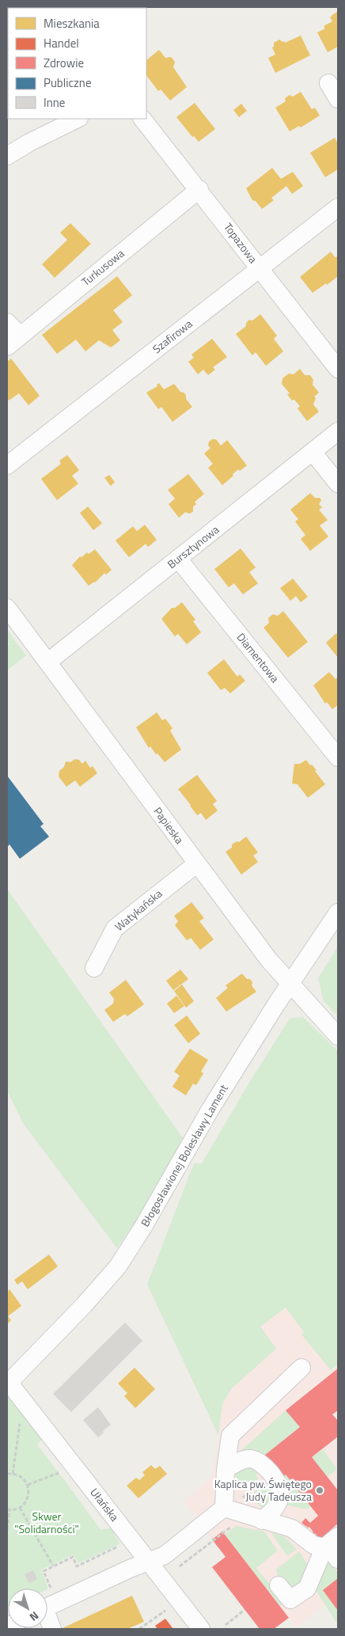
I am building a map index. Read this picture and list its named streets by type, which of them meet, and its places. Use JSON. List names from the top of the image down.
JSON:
{
  "streets": {
    "street": [
      "Topazowa",
      "Turkusowa",
      "Szafirowa",
      "Bursztynowa",
      "Diamentowa",
      "Papieska",
      "Watykańska",
      "Błogosławionej Bolesławy Lament",
      "Ułańska"
    ]
  },
  "crossings": [
    ["Topazowa", "Turkusowa"],
    ["Topazowa", "Szafirowa"],
    ["Bursztynowa", "Diamentowa"],
    ["Bursztynowa", "Papieska"],
    ["Papieska", "Watykańska"],
    ["Papieska", "Błogosławionej Bolesławy Lament"],
    ["Błogosławionej Bolesławy Lament", "Ułańska"]
  ],
  "parks": ["Skwer \"Solidarności\""],
  "places": ["Kaplica pw. Świętego Judy Tadeusza"],
  "legend": [
    "Mieszkania",
    "Handel",
    "Zdrowie",
    "Publiczne",
    "Inne"
  ],
  "north": "bottom right"
}
